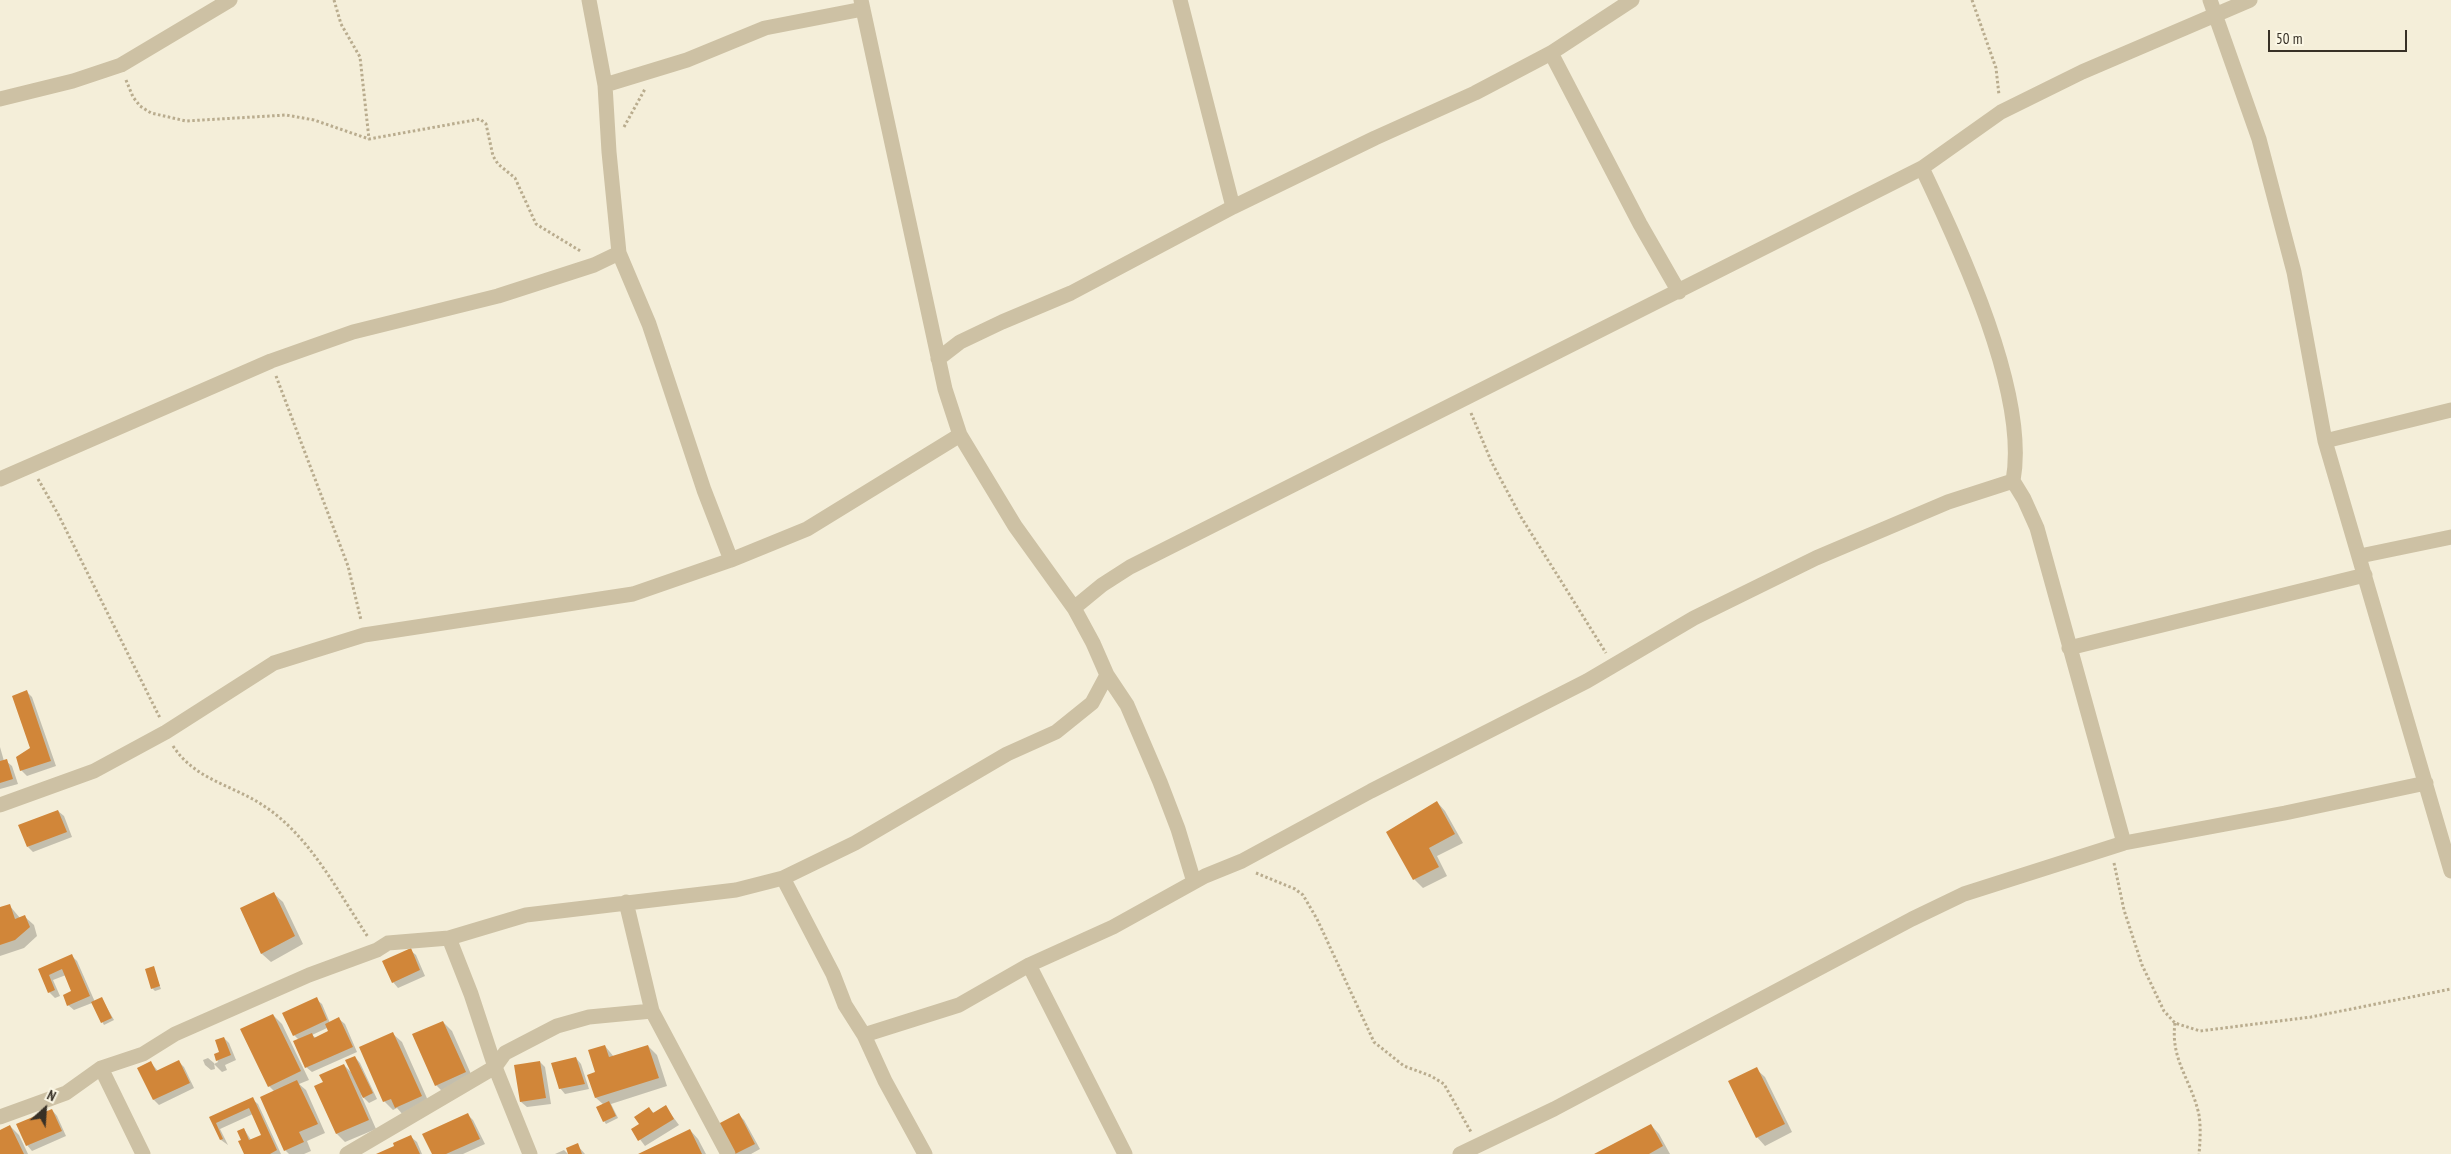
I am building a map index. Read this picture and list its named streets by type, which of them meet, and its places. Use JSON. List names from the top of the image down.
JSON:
{
  "scale_bar": "50 m",
  "north": "top right"
}
